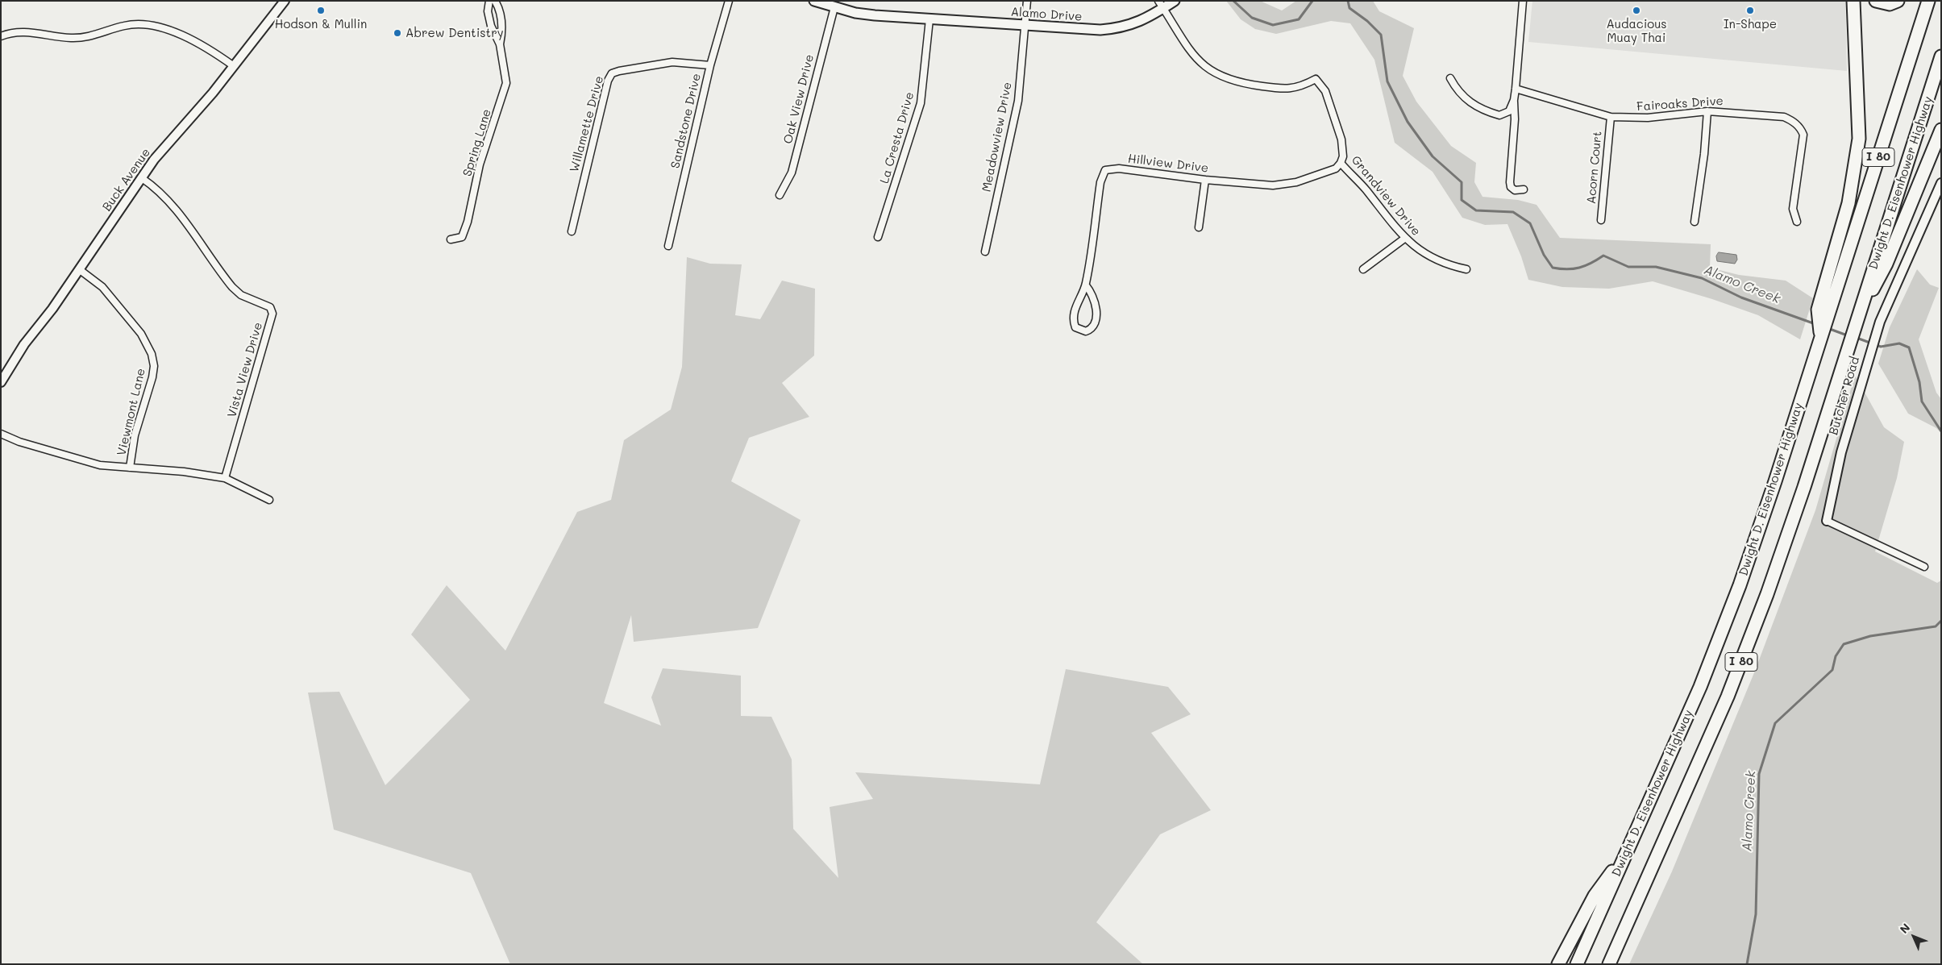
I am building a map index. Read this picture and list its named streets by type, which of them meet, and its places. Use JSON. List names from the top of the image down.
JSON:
{
  "streets": {
    "highway": ["I 80", "Dwight D. Eisenhower Highway"],
    "main road": ["Alamo Drive"],
    "street": [
      "Oak View Drive",
      "Fairoaks Drive",
      "Sandstone Drive",
      "Willamette Drive",
      "Meadowview Drive",
      "La Cresta Drive",
      "Spring Lane",
      "Hillview Drive",
      "Acorn Court",
      "Buck Avenue",
      "Grandview Drive",
      "Vista View Drive",
      "Butcher Road",
      "Viewmont Lane"
    ]
  },
  "crossings": [
    ["Alamo Drive", "Oak View Drive"],
    ["Alamo Drive", "Meadowview Drive"],
    ["Alamo Drive", "La Cresta Drive"],
    ["Alamo Drive", "Grandview Drive"],
    ["Fairoaks Drive", "Acorn Court"],
    ["Sandstone Drive", "Willamette Drive"],
    ["I 80", "Dwight D. Eisenhower Highway"],
    ["Hillview Drive", "Grandview Drive"],
    ["Buck Avenue", "Vista View Drive"],
    ["Buck Avenue", "Viewmont Lane"]
  ],
  "water": ["Alamo Creek"],
  "places": [
    "Hodson & Mullin",
    "Audacious Muay Thai",
    "In-Shape",
    "Abrew Dentistry"
  ],
  "north": "top left"
}
